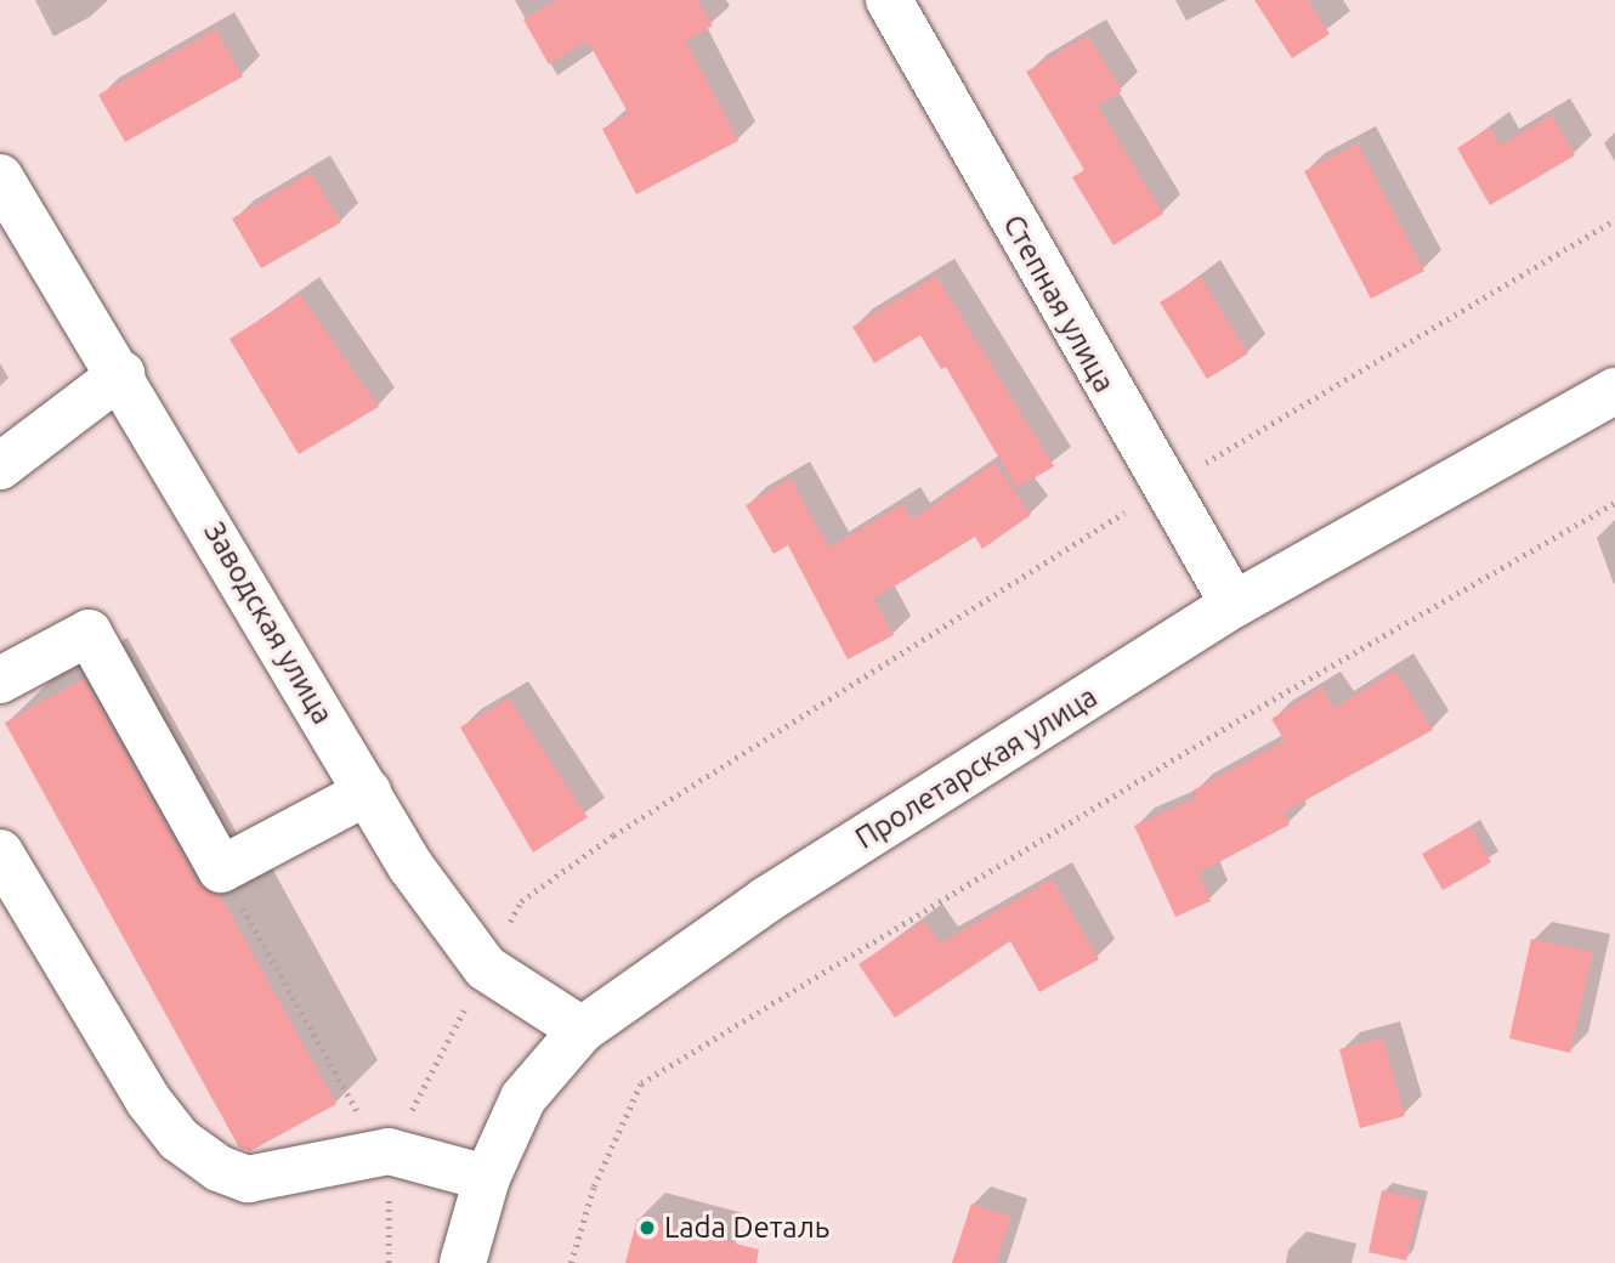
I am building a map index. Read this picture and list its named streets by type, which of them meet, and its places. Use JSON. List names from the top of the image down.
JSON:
{
  "streets": {
    "street": ["Степная улица", "Заводская улица", "Пролетарская улица"]
  },
  "crossings": [
    ["Степная улица", "Пролетарская улица"],
    ["Заводская улица", "Пролетарская улица"]
  ],
  "places": ["Lada Dеталь"]
}
